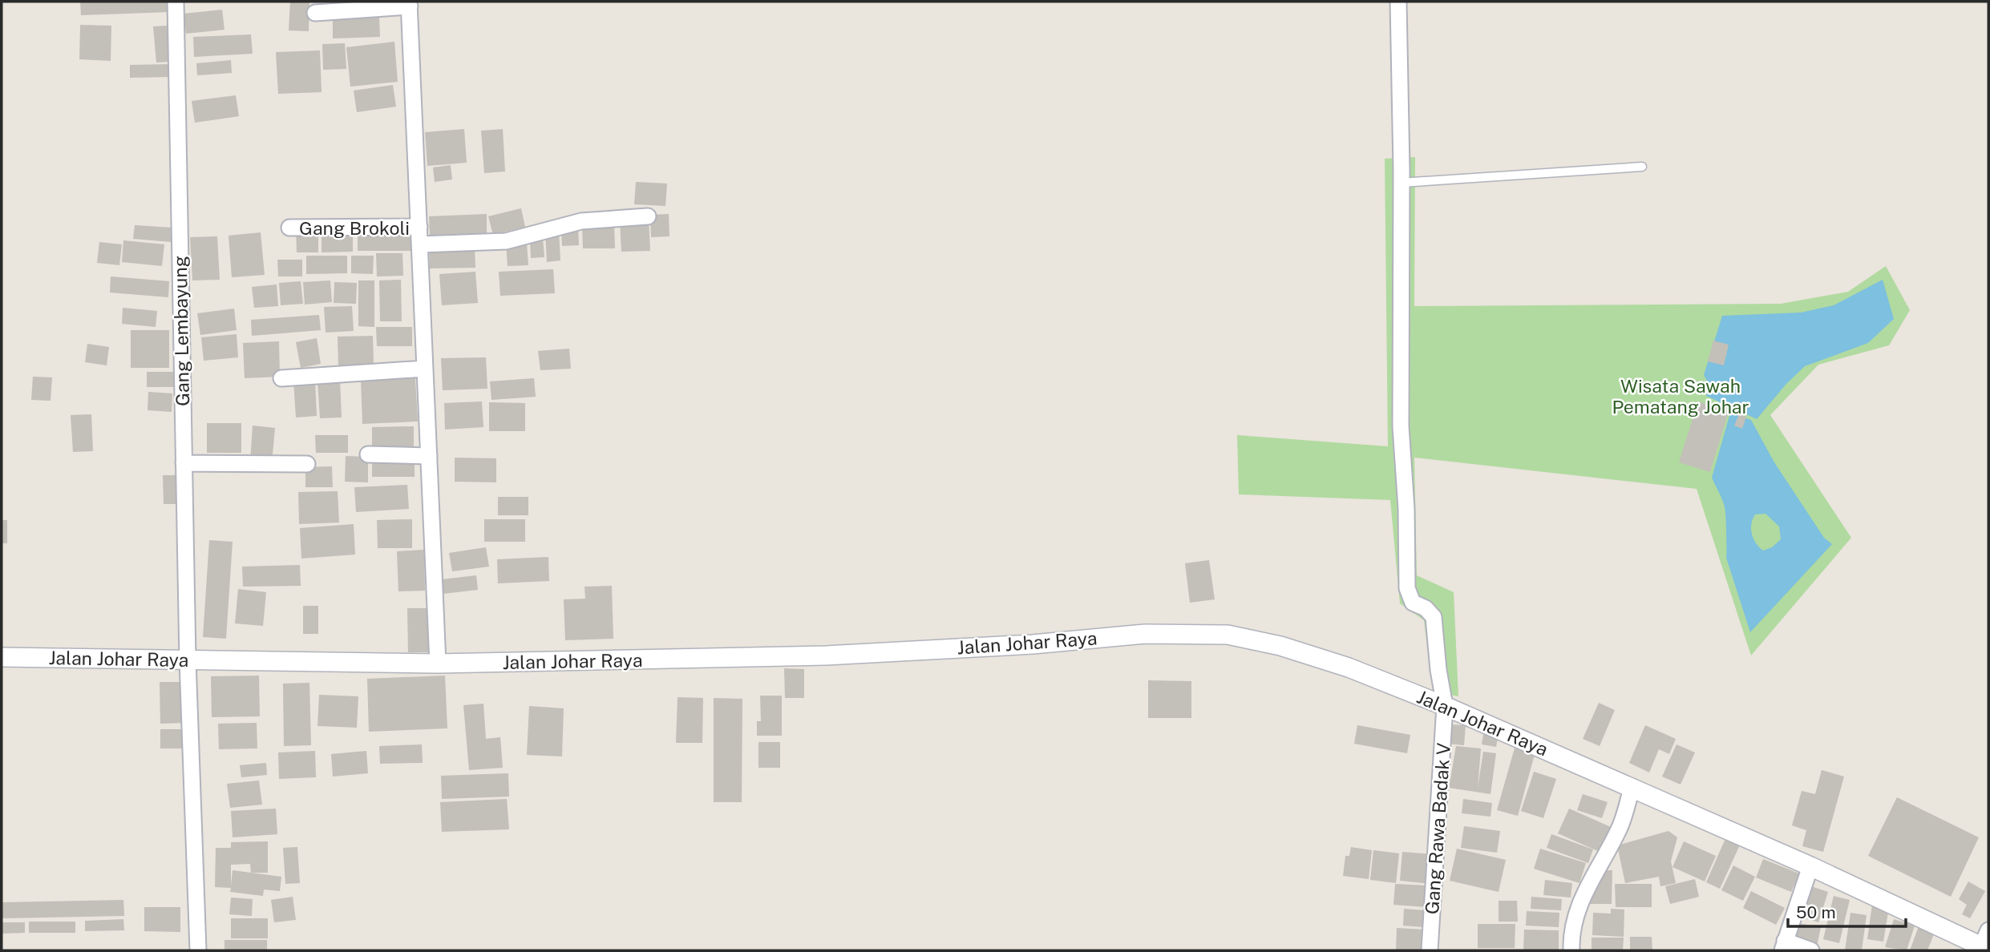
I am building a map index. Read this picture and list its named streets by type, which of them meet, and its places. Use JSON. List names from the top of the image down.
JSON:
{
  "streets": {
    "street": [
      "Gang Brokoli",
      "Gang Lembayung",
      "Jalan Johar Raya",
      "Gang Rawa Badak V"
    ]
  },
  "crossings": [
    ["Gang Lembayung", "Jalan Johar Raya"],
    ["Jalan Johar Raya", "Gang Rawa Badak V"]
  ],
  "parks": ["Wisata Sawah Pematang Johar"],
  "scale_bar": "50 m"
}
